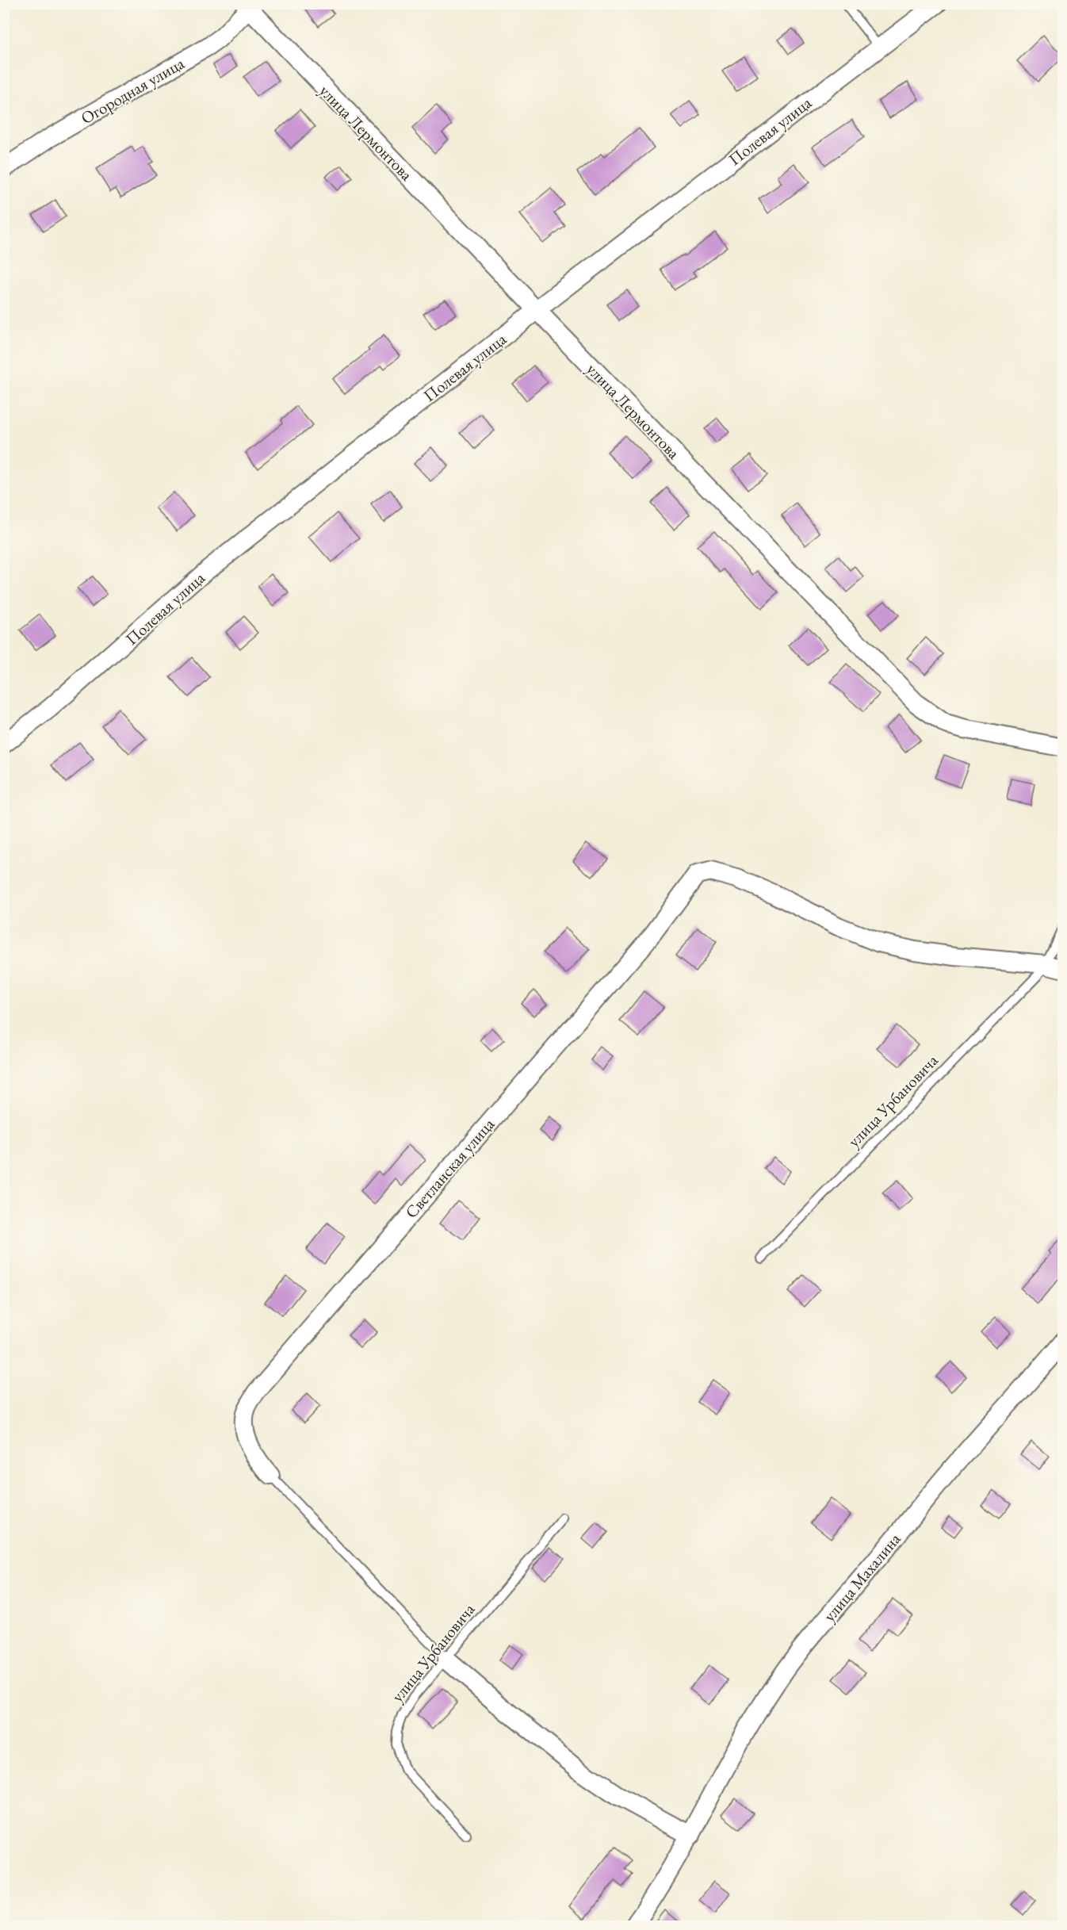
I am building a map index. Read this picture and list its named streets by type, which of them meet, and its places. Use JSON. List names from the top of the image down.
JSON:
{
  "streets": {
    "street": [
      "Огородная улица",
      "Полевая улица",
      "улица Лермонтова",
      "Светланская улица",
      "улица Махалина"
    ],
    "lane": ["улица Урбановича"]
  },
  "crossings": [
    ["Огородная улица", "улица Лермонтова"],
    ["Полевая улица", "улица Лермонтова"],
    ["улица Урбановича", "Светланская улица"]
  ]
}
